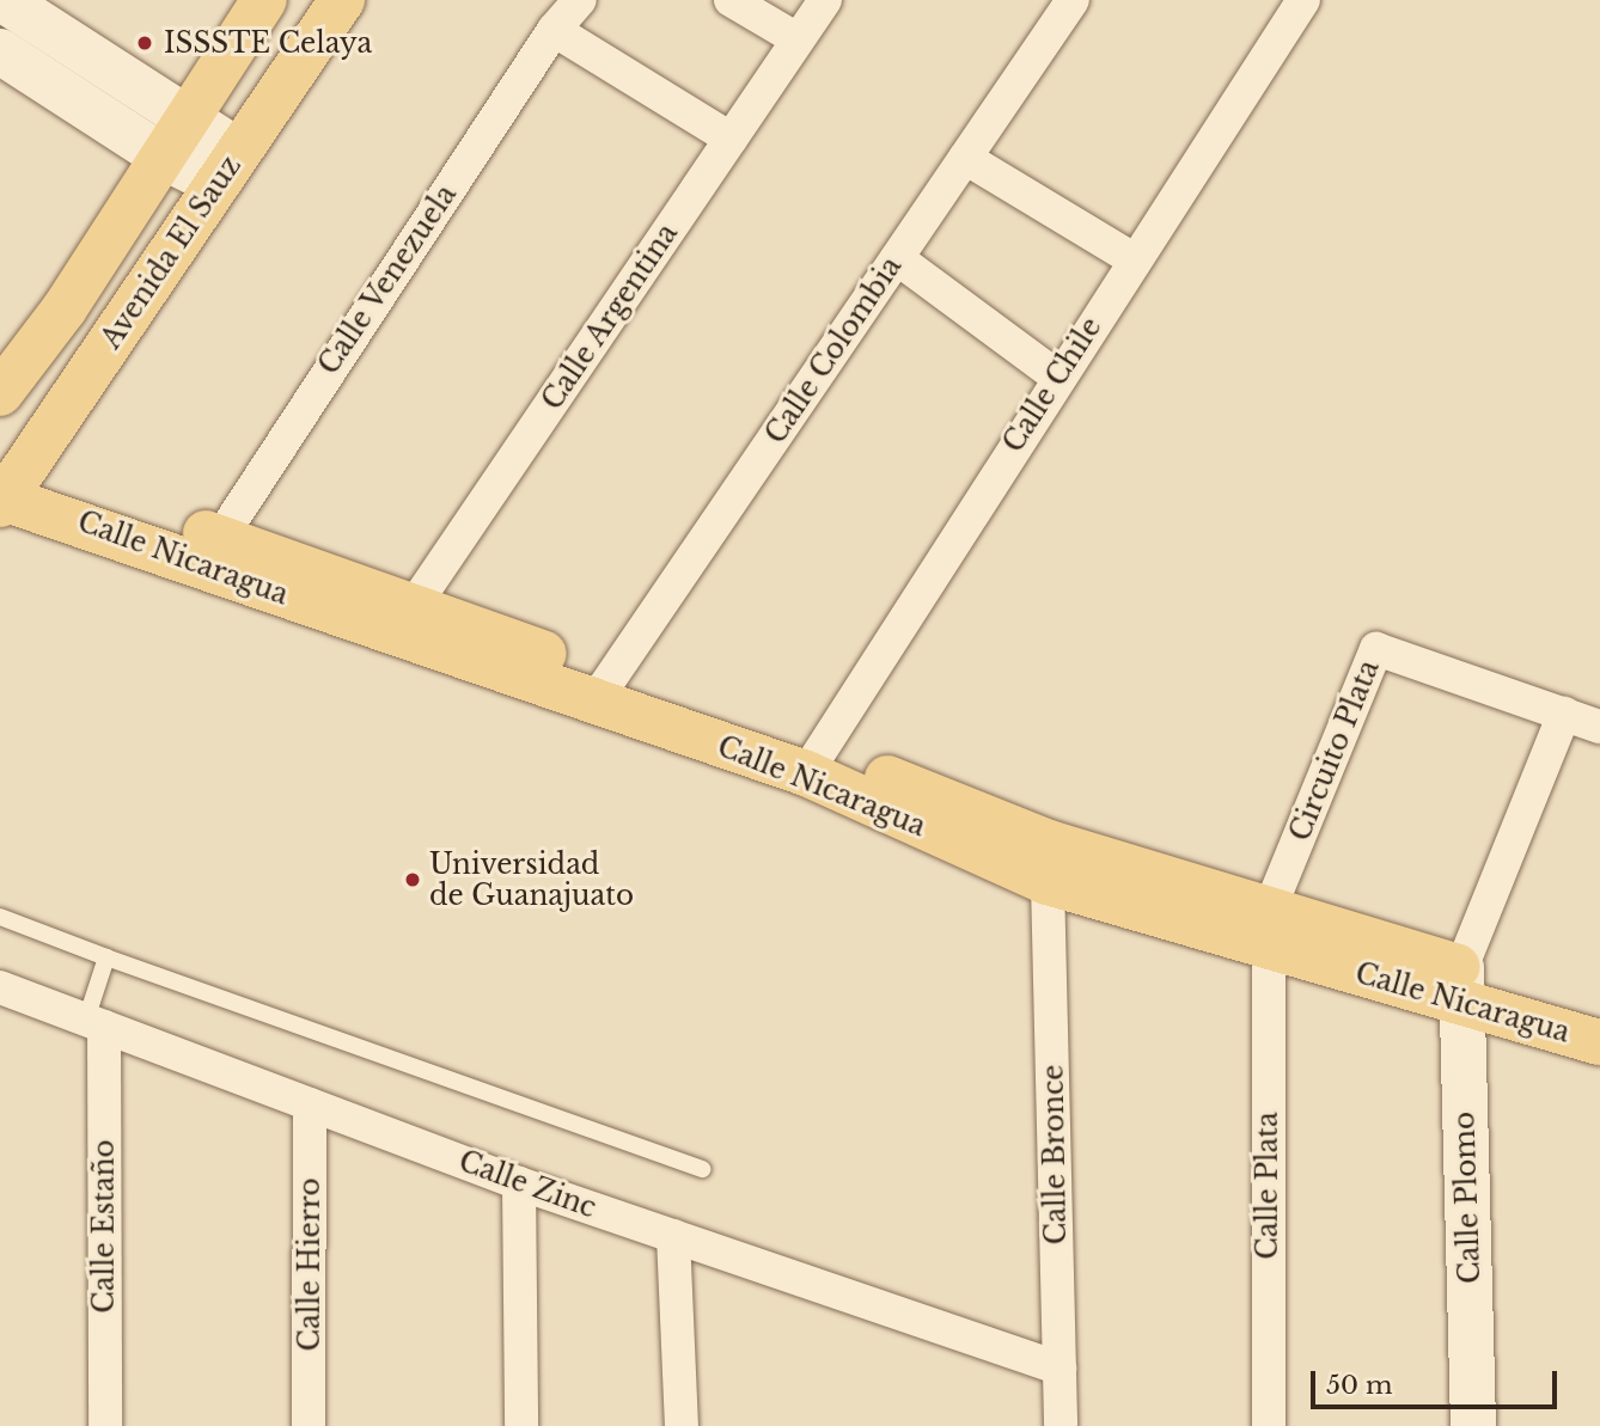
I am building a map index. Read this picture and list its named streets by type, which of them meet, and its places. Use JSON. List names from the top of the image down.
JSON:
{
  "streets": {
    "main road": ["Avenida El Sauz", "Calle Nicaragua"],
    "street": [
      "Calle Venezuela",
      "Calle Argentina",
      "Calle Colombia",
      "Calle Chile",
      "Circuito Plata",
      "Calle Bronce",
      "Calle Zinc",
      "Calle Plata",
      "Calle Plomo",
      "Calle Estaño",
      "Calle Hierro"
    ]
  },
  "crossings": [
    ["Avenida El Sauz", "Calle Nicaragua"],
    ["Calle Venezuela", "Calle Nicaragua"],
    ["Calle Argentina", "Calle Nicaragua"],
    ["Calle Colombia", "Calle Nicaragua"],
    ["Calle Chile", "Calle Nicaragua"],
    ["Calle Nicaragua", "Circuito Plata"],
    ["Calle Nicaragua", "Calle Bronce"],
    ["Calle Nicaragua", "Calle Plata"],
    ["Calle Nicaragua", "Calle Plomo"],
    ["Circuito Plata", "Calle Plata"],
    ["Calle Bronce", "Calle Zinc"],
    ["Calle Zinc", "Calle Estaño"],
    ["Calle Zinc", "Calle Hierro"]
  ],
  "places": ["ISSSTE Celaya", "Universidad de Guanajuato"],
  "scale_bar": "50 m"
}
